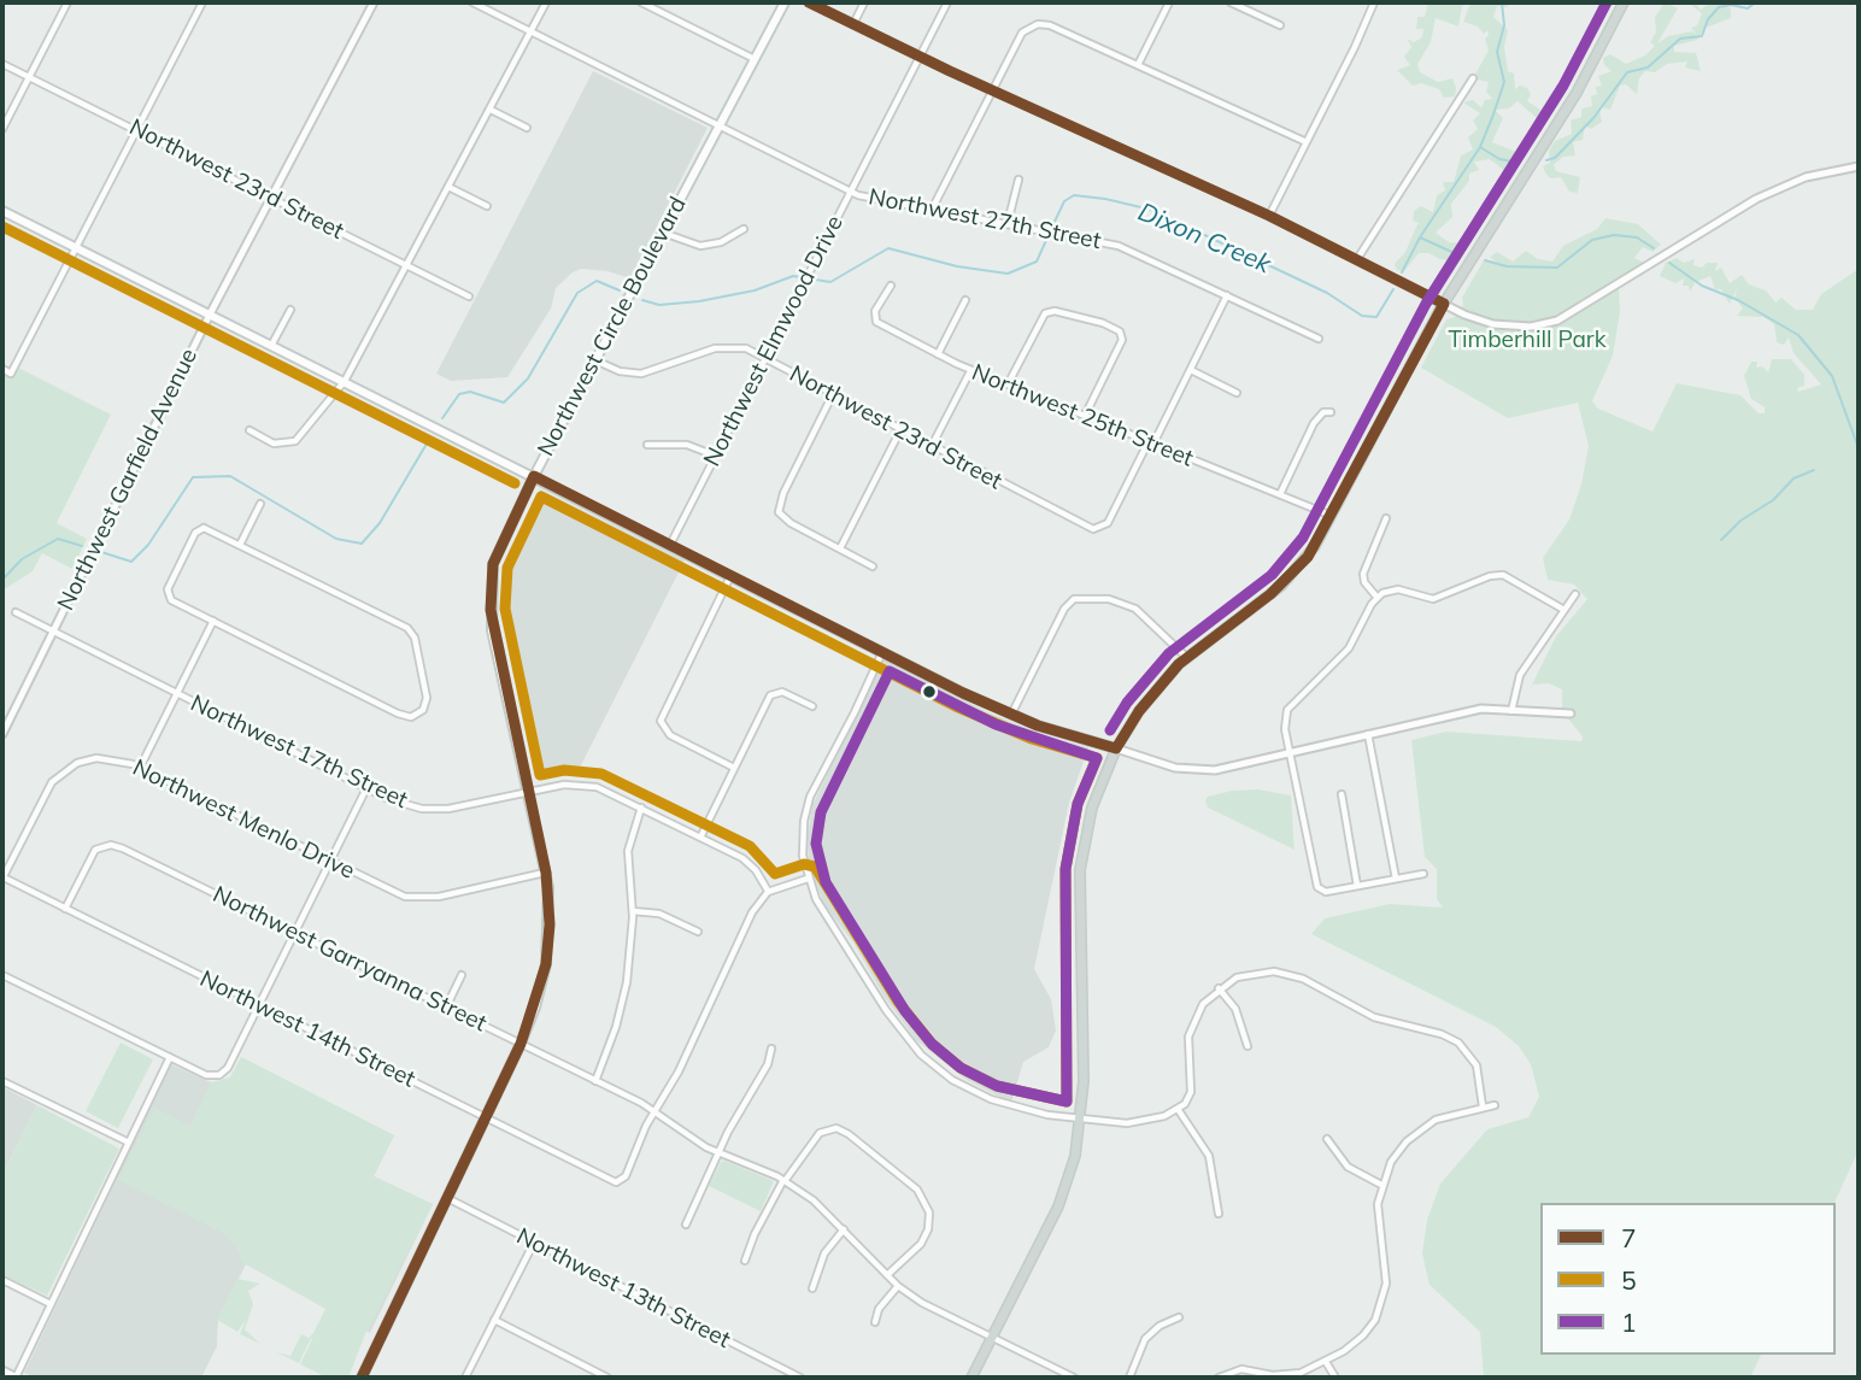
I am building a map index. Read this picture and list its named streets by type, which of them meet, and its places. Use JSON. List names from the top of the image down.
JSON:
{
  "streets": {
    "main road": ["Northwest Circle Boulevard"],
    "street": [
      "Northwest 23rd Street",
      "Northwest 27th Street",
      "Northwest Elmwood Drive",
      "Northwest 25th Street",
      "Northwest Garfield Avenue",
      "Northwest 17th Street",
      "Northwest Menlo Drive",
      "Northwest Garryanna Street",
      "Northwest 14th Street",
      "Northwest 13th Street"
    ]
  },
  "crossings": [
    ["Northwest 23rd Street", "Northwest Circle Boulevard"],
    ["Northwest 23rd Street", "Northwest Elmwood Drive"],
    ["Northwest 23rd Street", "Northwest 25th Street"],
    ["Northwest 23rd Street", "Northwest Garfield Avenue"],
    ["Northwest 27th Street", "Northwest Circle Boulevard"],
    ["Northwest 27th Street", "Northwest Elmwood Drive"],
    ["Northwest Circle Boulevard", "Northwest 17th Street"],
    ["Northwest Circle Boulevard", "Northwest Menlo Drive"],
    ["Northwest Circle Boulevard", "Northwest Garryanna Street"],
    ["Northwest Circle Boulevard", "Northwest 14th Street"],
    ["Northwest Circle Boulevard", "Northwest 13th Street"],
    ["Northwest Garfield Avenue", "Northwest 17th Street"],
    ["Northwest Menlo Drive", "Northwest 14th Street"],
    ["Northwest Garryanna Street", "Northwest 14th Street"]
  ],
  "water": ["Dixon Creek"],
  "parks": ["Timberhill Park"],
  "lines": ["transit line 7", "transit line 1", "transit line 5"],
  "legend": ["7", "5", "1"]
}
